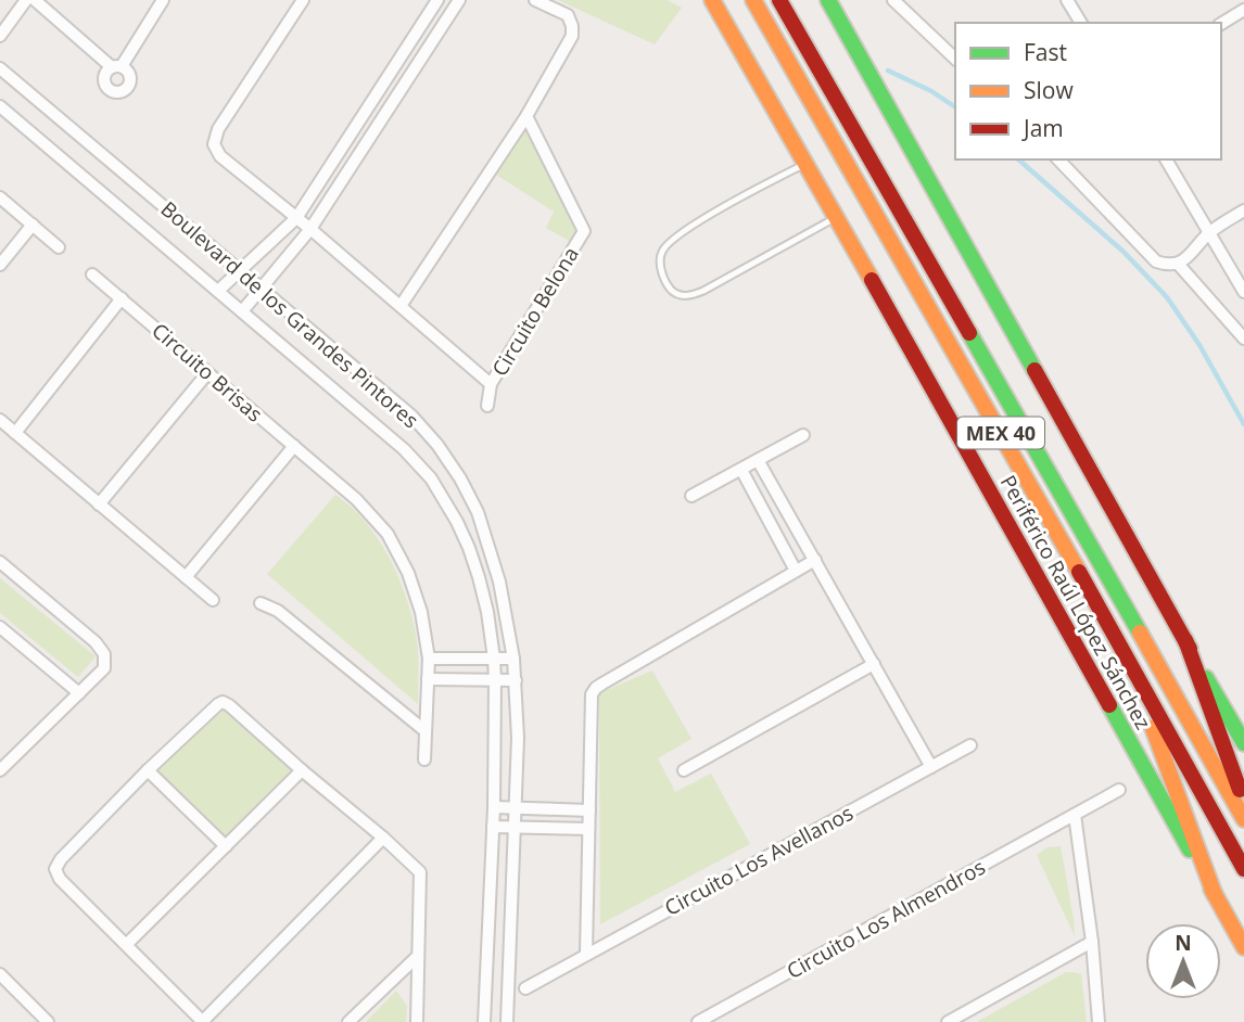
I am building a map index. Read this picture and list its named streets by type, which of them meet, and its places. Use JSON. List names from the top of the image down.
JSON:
{
  "streets": {
    "main road": ["MEX 40", "Periférico Raúl López Sánchez"],
    "street": [
      "Circuito Belona",
      "Boulevard de los Grandes Pintores",
      "Circuito Brisas",
      "Circuito Los Avellanos",
      "Circuito Los Almendros"
    ]
  },
  "legend": ["Fast", "Slow", "Jam"],
  "north": "top"
}
